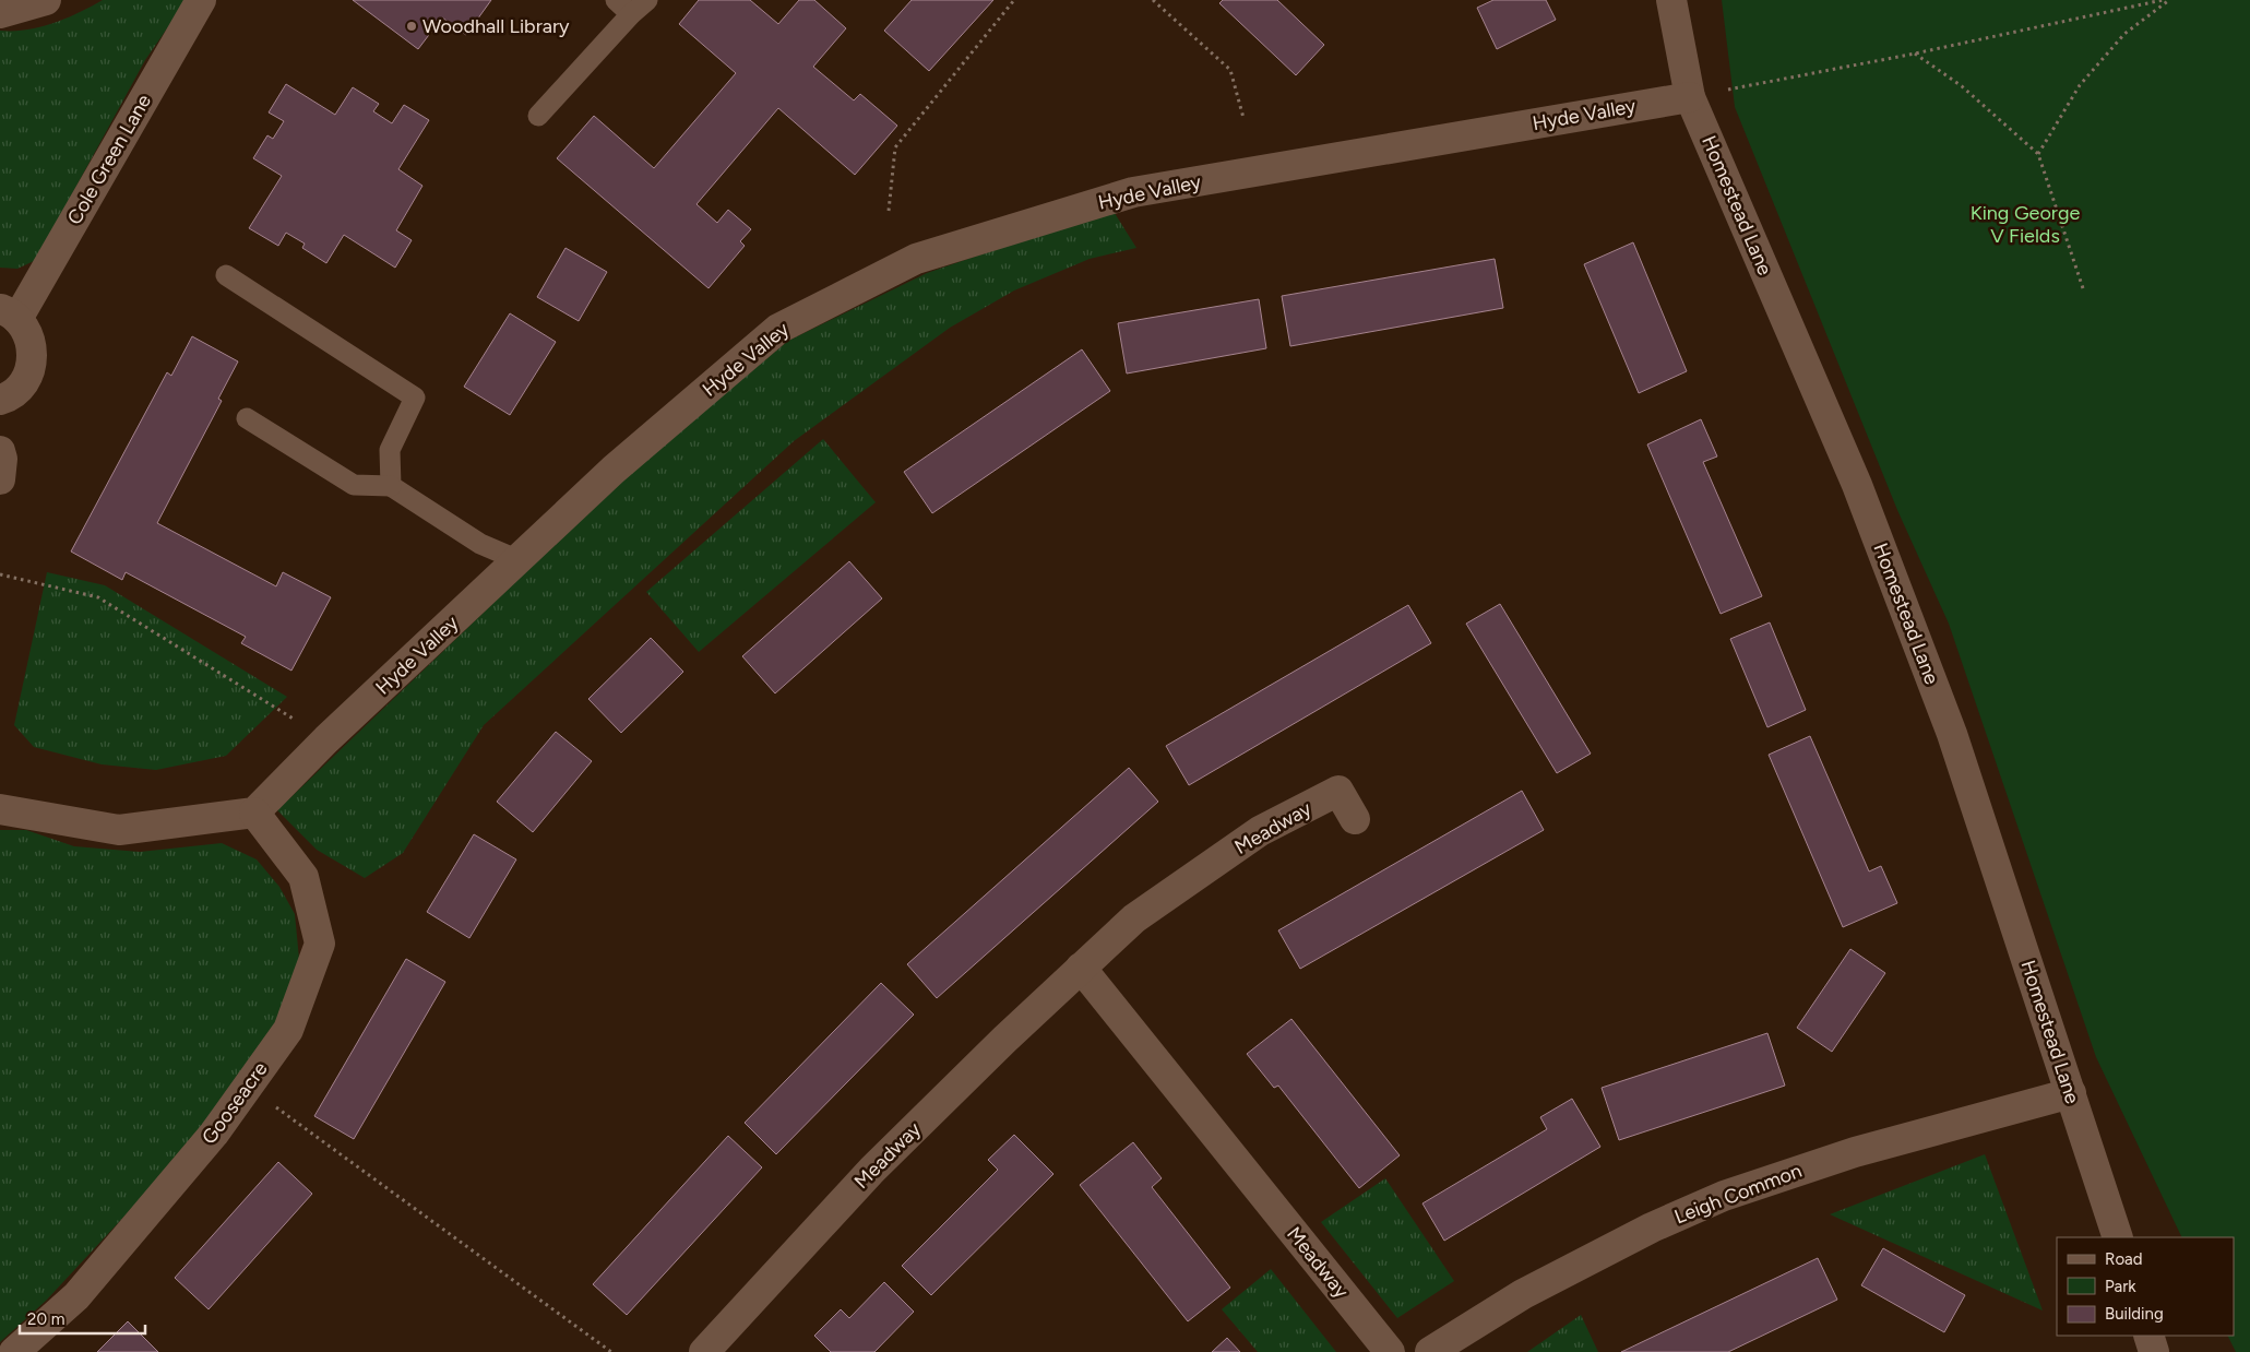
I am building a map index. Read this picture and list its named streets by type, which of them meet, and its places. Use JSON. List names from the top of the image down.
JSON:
{
  "streets": {
    "street": [
      "Hyde Valley",
      "Cole Green Lane",
      "Homestead Lane",
      "Meadway",
      "Gooseacre",
      "Leigh Common"
    ]
  },
  "crossings": [
    ["Hyde Valley", "Homestead Lane"],
    ["Hyde Valley", "Gooseacre"],
    ["Homestead Lane", "Leigh Common"]
  ],
  "parks": ["King George V Fields"],
  "places": ["Woodhall Library"],
  "legend": ["Road", "Park", "Building"],
  "scale_bar": "20 m"
}
